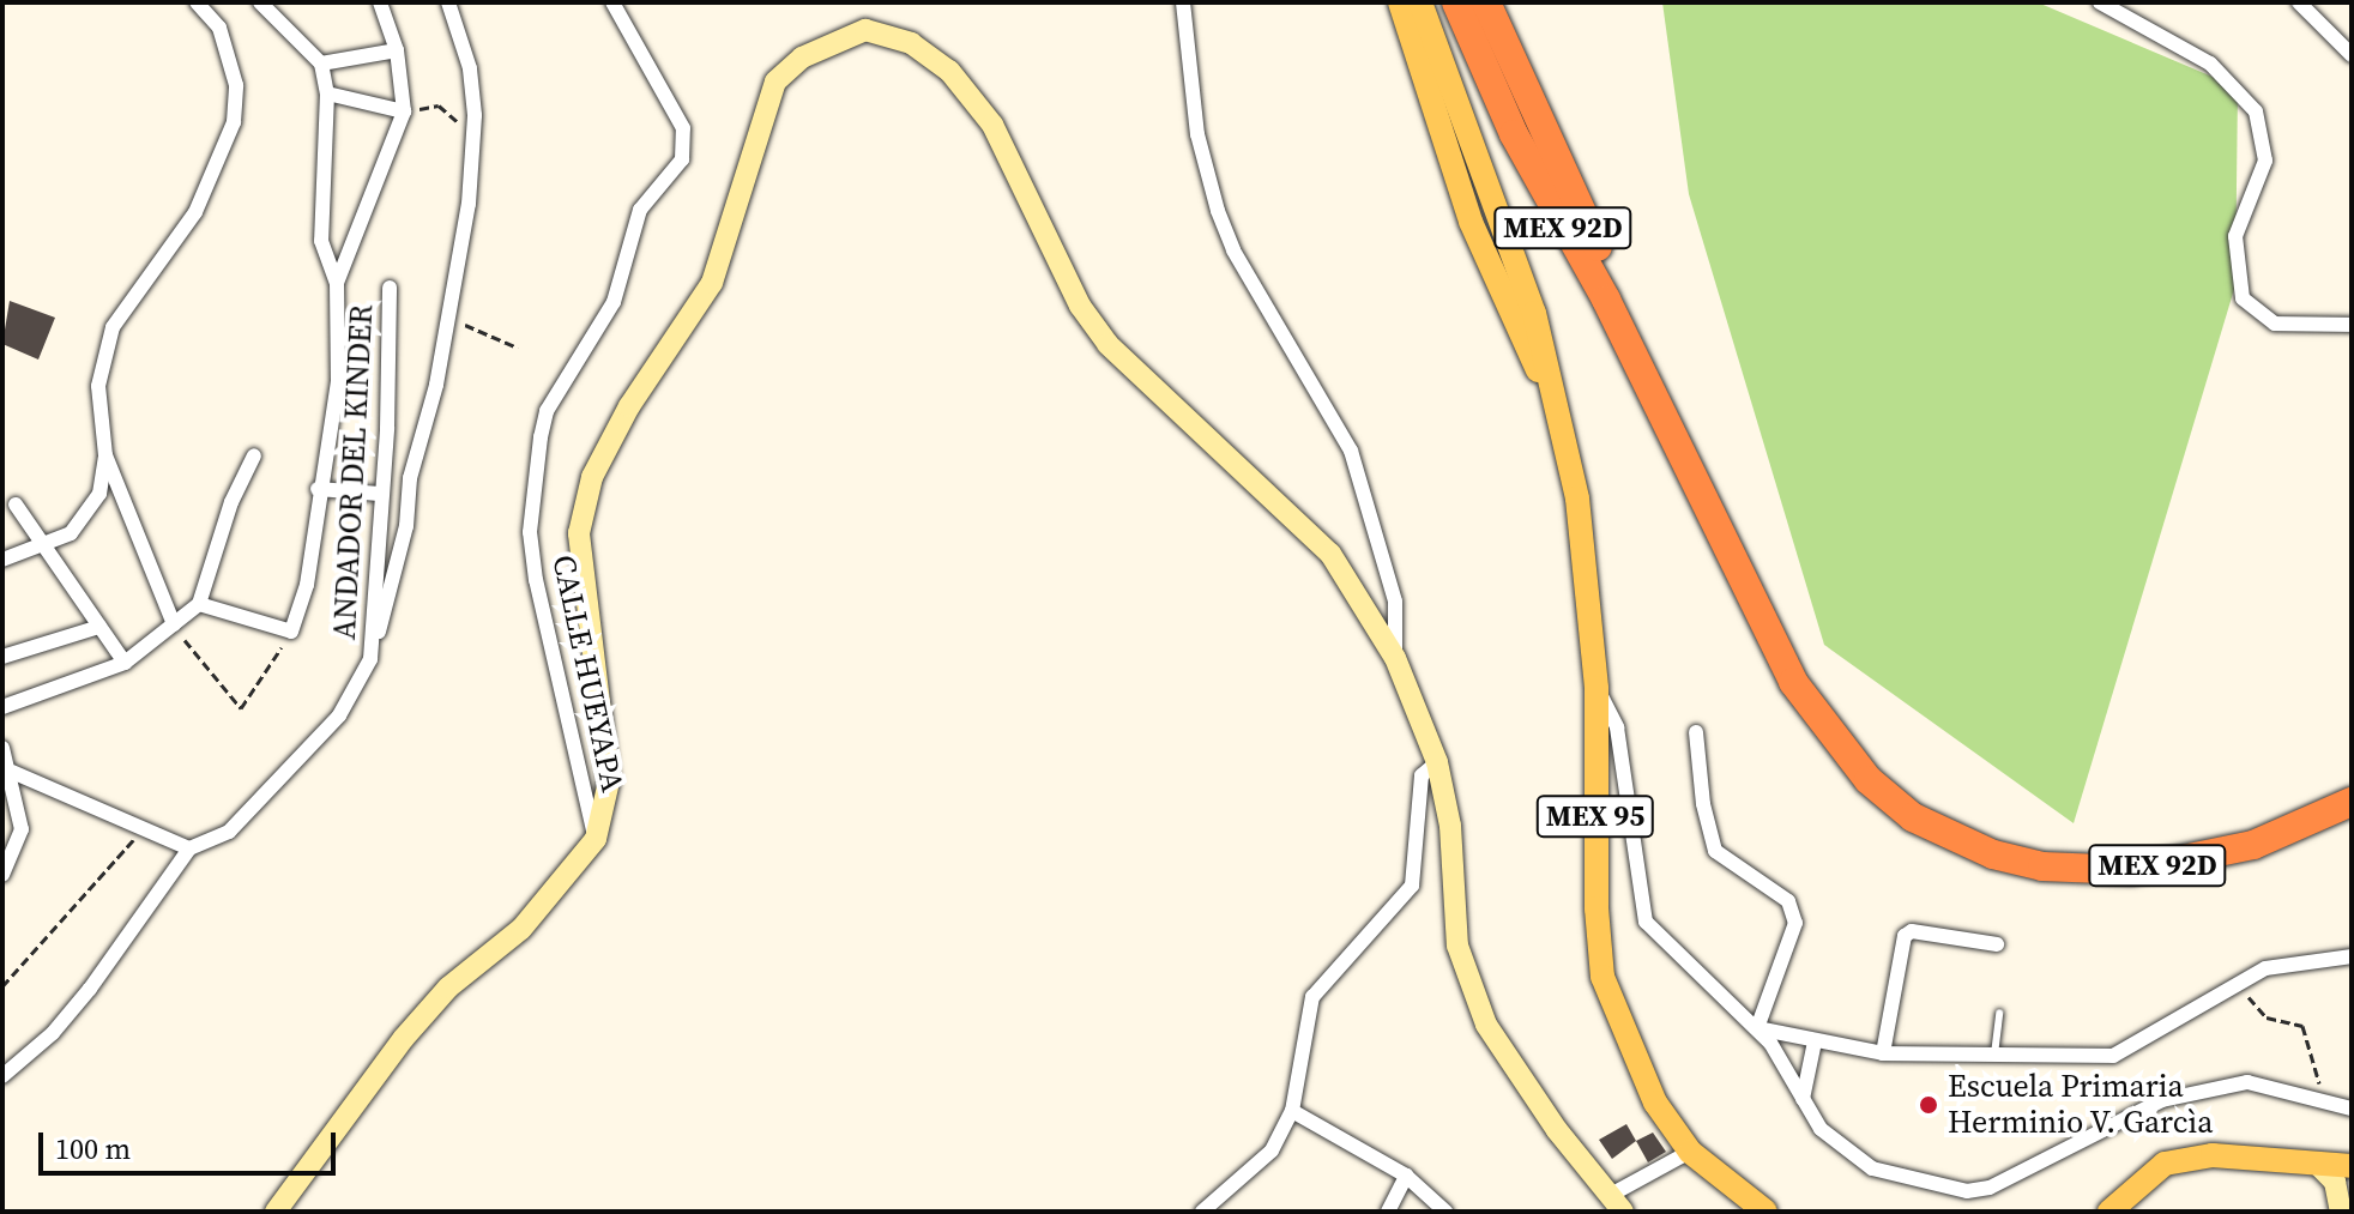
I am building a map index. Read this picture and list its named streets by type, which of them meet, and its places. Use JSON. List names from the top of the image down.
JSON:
{
  "streets": {
    "highway": ["MEX 92D"],
    "main road": ["MEX 95"],
    "street": ["ANDADOR DEL KINDER", "CALLE HUEYAPA"]
  },
  "places": ["Escuela Primaria Herminio V. Garcìa"],
  "scale_bar": "100 m"
}
